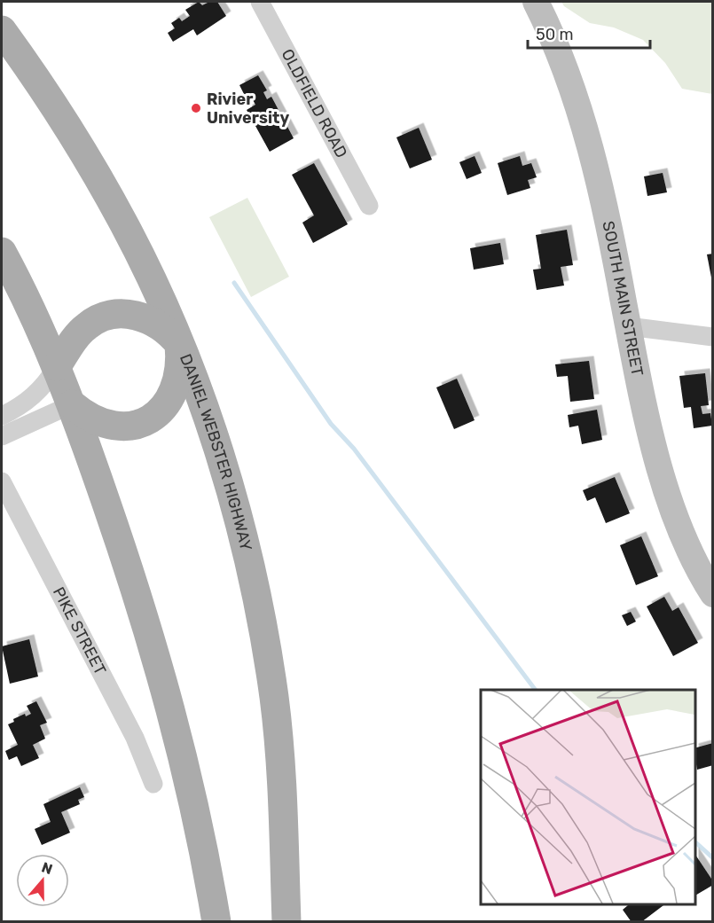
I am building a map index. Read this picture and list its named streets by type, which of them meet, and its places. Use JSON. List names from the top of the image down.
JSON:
{
  "streets": {
    "main road": ["DANIEL WEBSTER HIGHWAY"],
    "street": ["OLDFIELD ROAD", "SOUTH MAIN STREET", "PIKE STREET"]
  },
  "places": ["Rivier University"],
  "scale_bar": "50 m",
  "north": "top"
}
